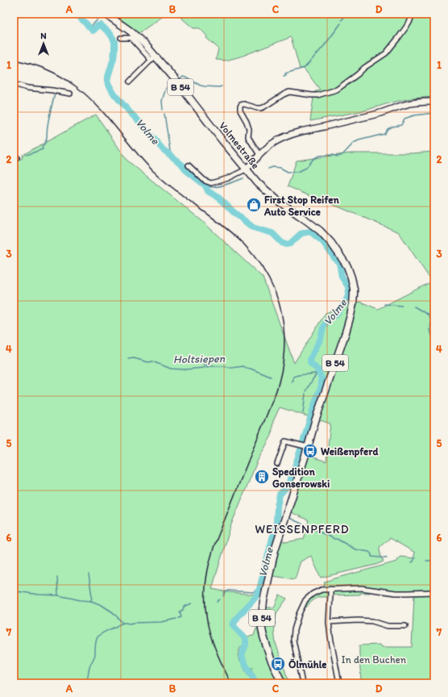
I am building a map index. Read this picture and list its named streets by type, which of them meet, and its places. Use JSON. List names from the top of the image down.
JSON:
{
  "streets": {
    "main road": ["B 54", "Volmestraße"]
  },
  "crossings": [
    ["B 54", "Volmestraße"]
  ],
  "districts": ["WEISSENPFERD"],
  "water": ["Volme", "Holtsiepen"],
  "parks": ["In den Buchen"],
  "places": {
    "shop": ["First Stop Reifen Auto Service"],
    "bus stop": ["Weißenpferd", "Ölmühle"],
    "building": ["Spedition Gonserowski"]
  },
  "north": "top",
  "grid": {
    "columns": [
      "A",
      "B",
      "C",
      "D"
    ],
    "rows": [
      "1",
      "2",
      "3",
      "4",
      "5",
      "6",
      "7"
    ]
  }
}
